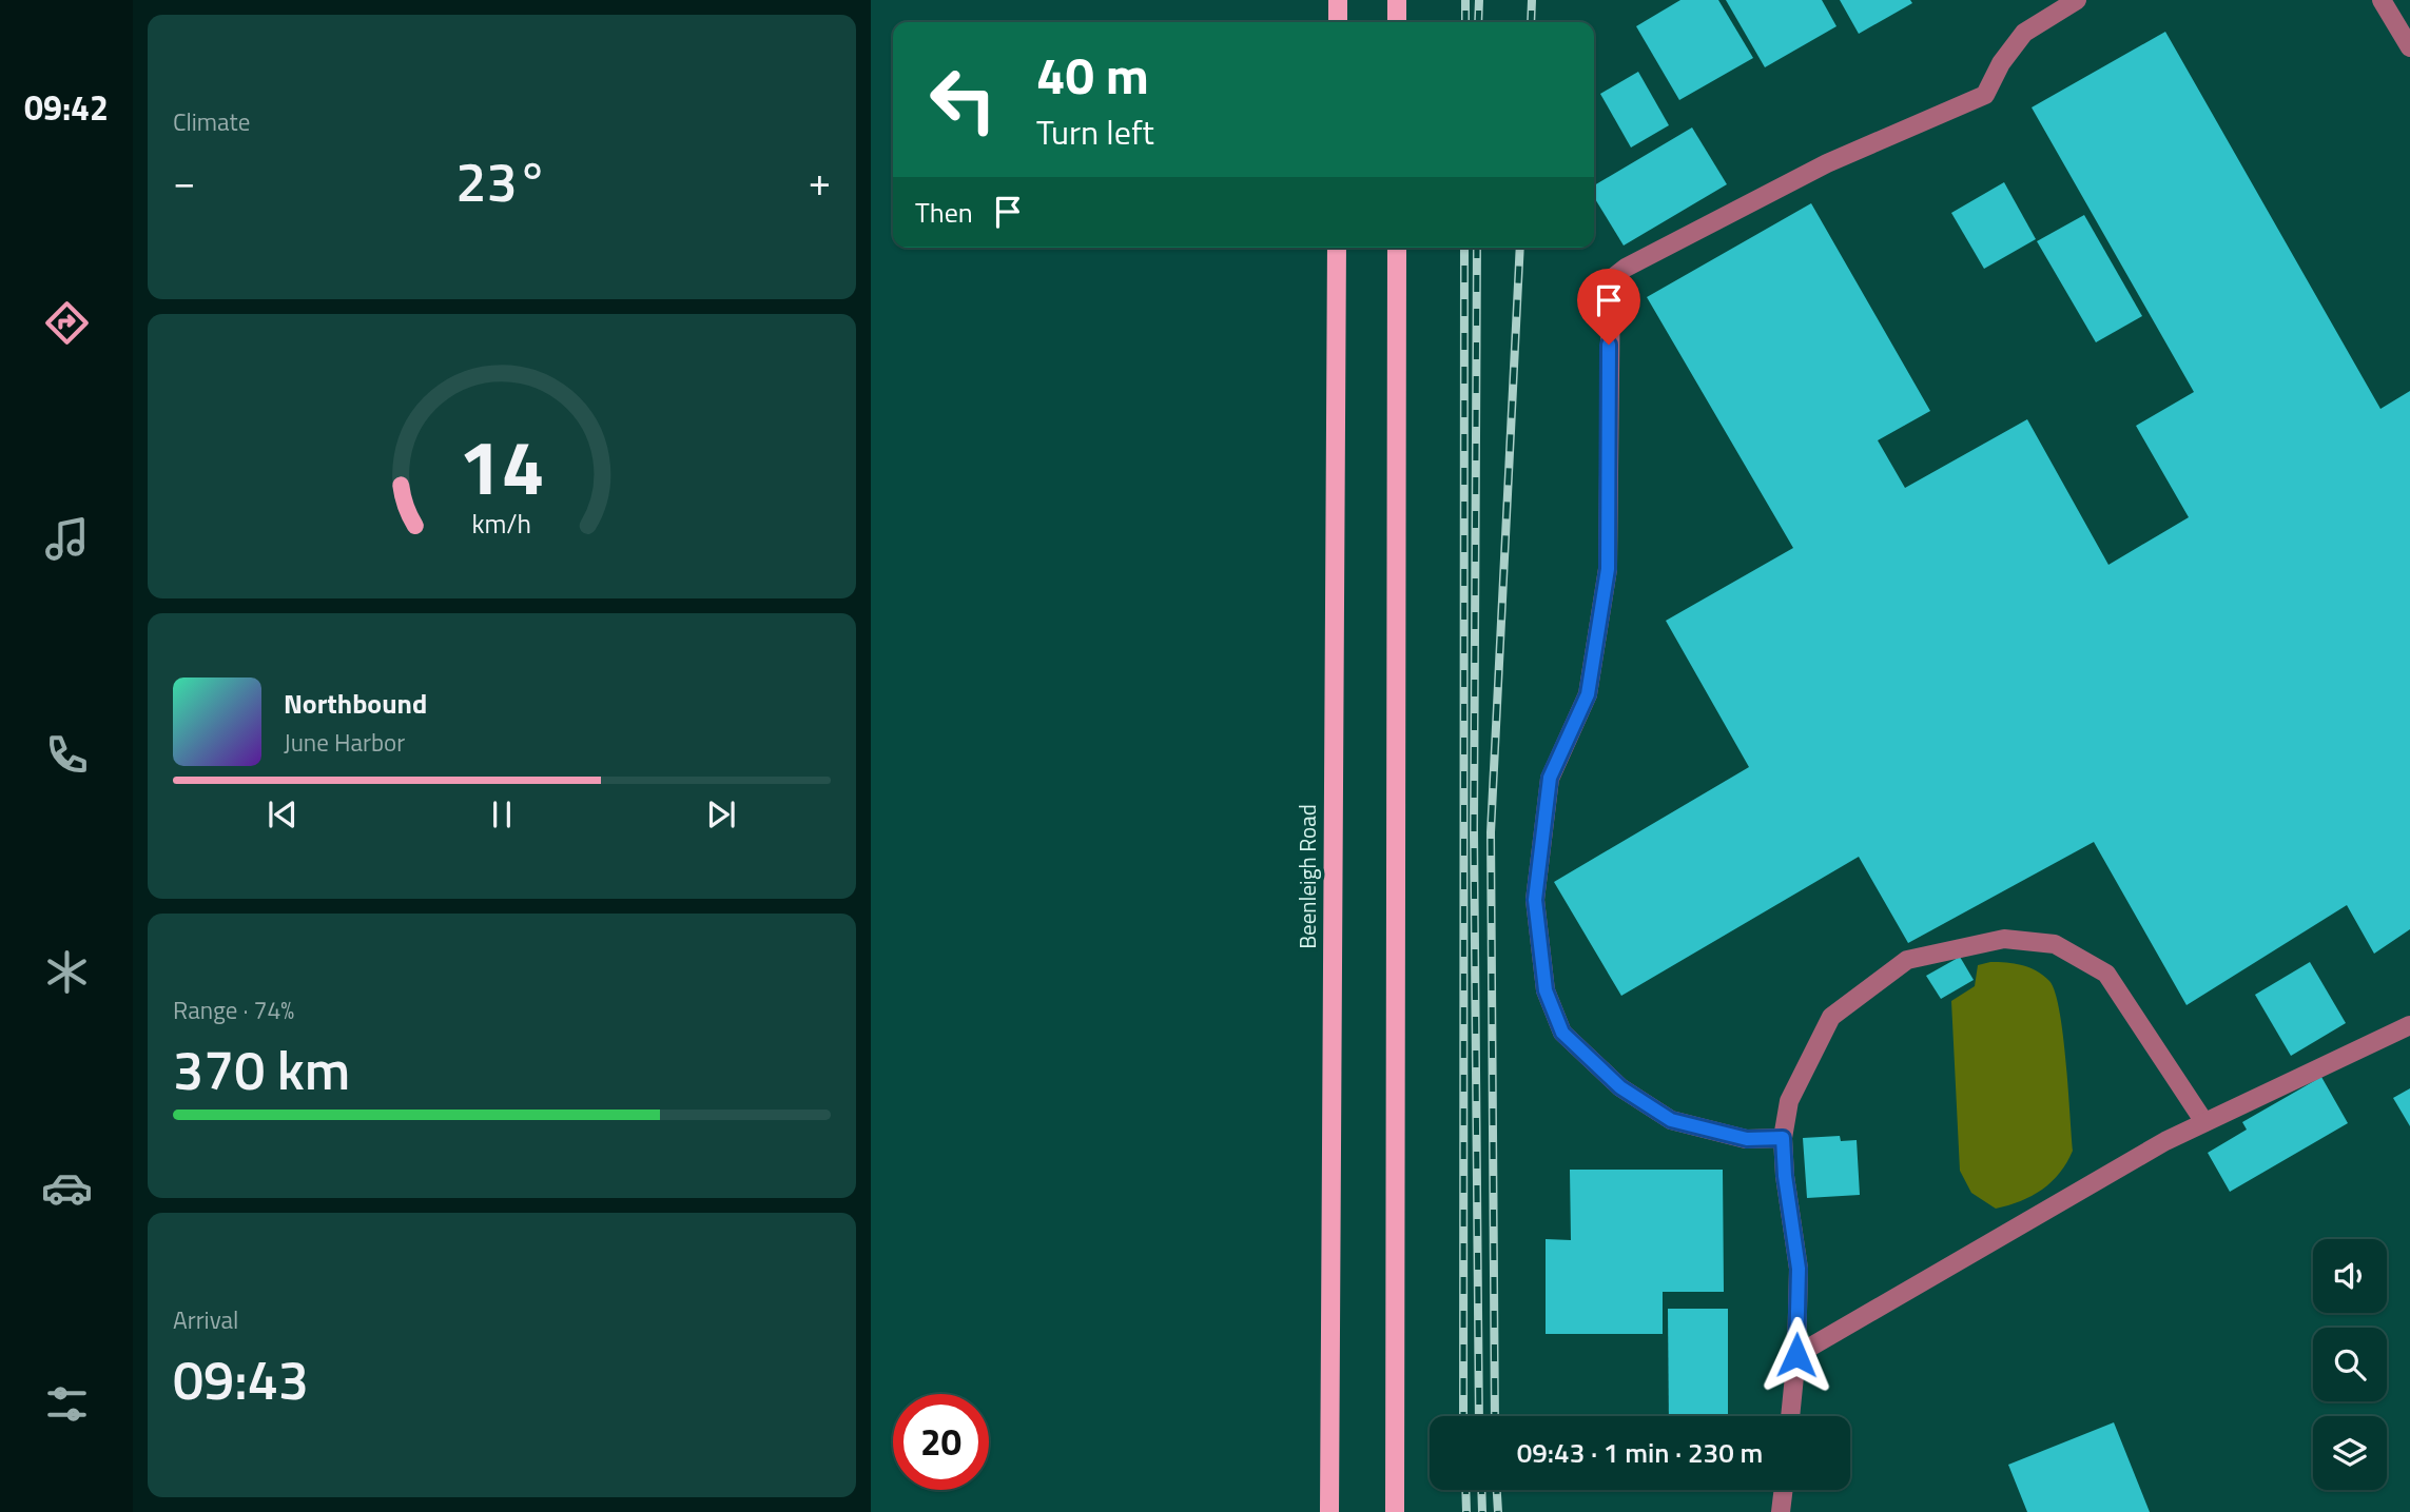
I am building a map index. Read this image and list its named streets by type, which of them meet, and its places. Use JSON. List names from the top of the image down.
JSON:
{
  "streets": {
    "main road": ["Beenleigh Road"]
  },
  "page": {
    "tabs": "09:42",
    "tile": [
      "Climate",
      ["Range · 74%", "370 km"],
      ["Arrival", "09:43"]
    ],
    "turn": ["40 m", "Turn left"],
    "heat": ["−", "23°", "+"],
    "then": "Then",
    "song": ["Northbound", "June Harbor"],
    "limit": "20",
    "trip": "09:43 · 1 min · 230 m",
    "gauge": ["14", "km/h"]
  }
}
